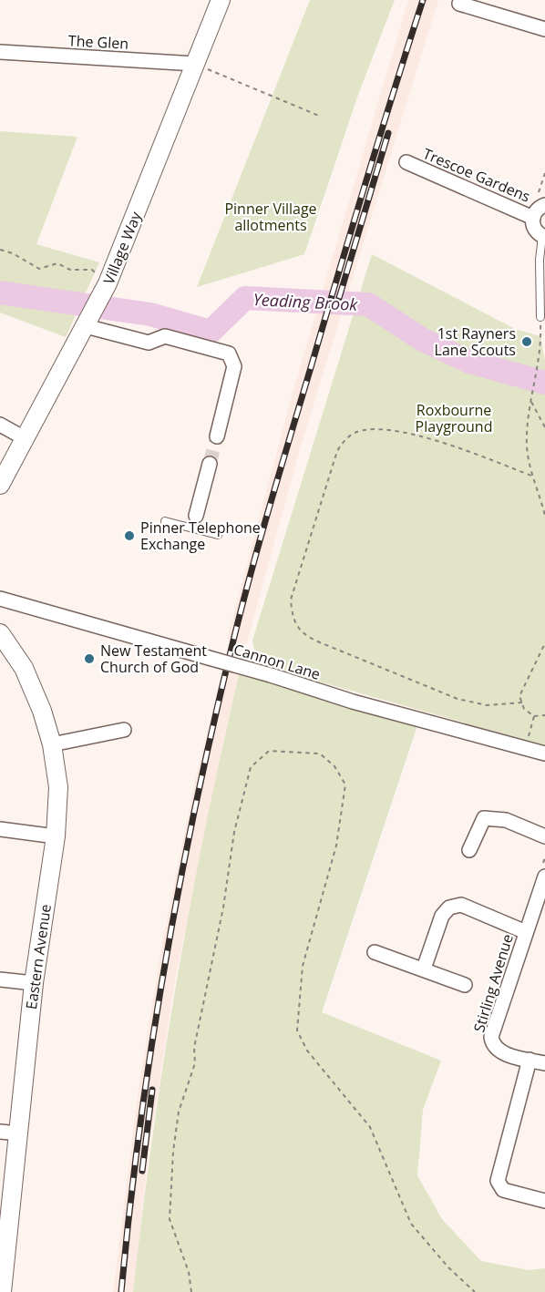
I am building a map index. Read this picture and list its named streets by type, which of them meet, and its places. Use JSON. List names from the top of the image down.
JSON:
{
  "streets": {
    "street": [
      "The Glen",
      "Trescoe Gardens",
      "Village Way",
      "Cannon Lane",
      "Eastern Avenue",
      "Stirling Avenue"
    ]
  },
  "crossings": [
    ["The Glen", "Village Way"]
  ],
  "water": ["Yeading Brook"],
  "parks": ["Pinner Village allotments", "Roxbourne Playground"],
  "places": ["1st Rayners Lane Scouts", "Pinner Telephone Exchange", "New Testament Church of God"]
}
